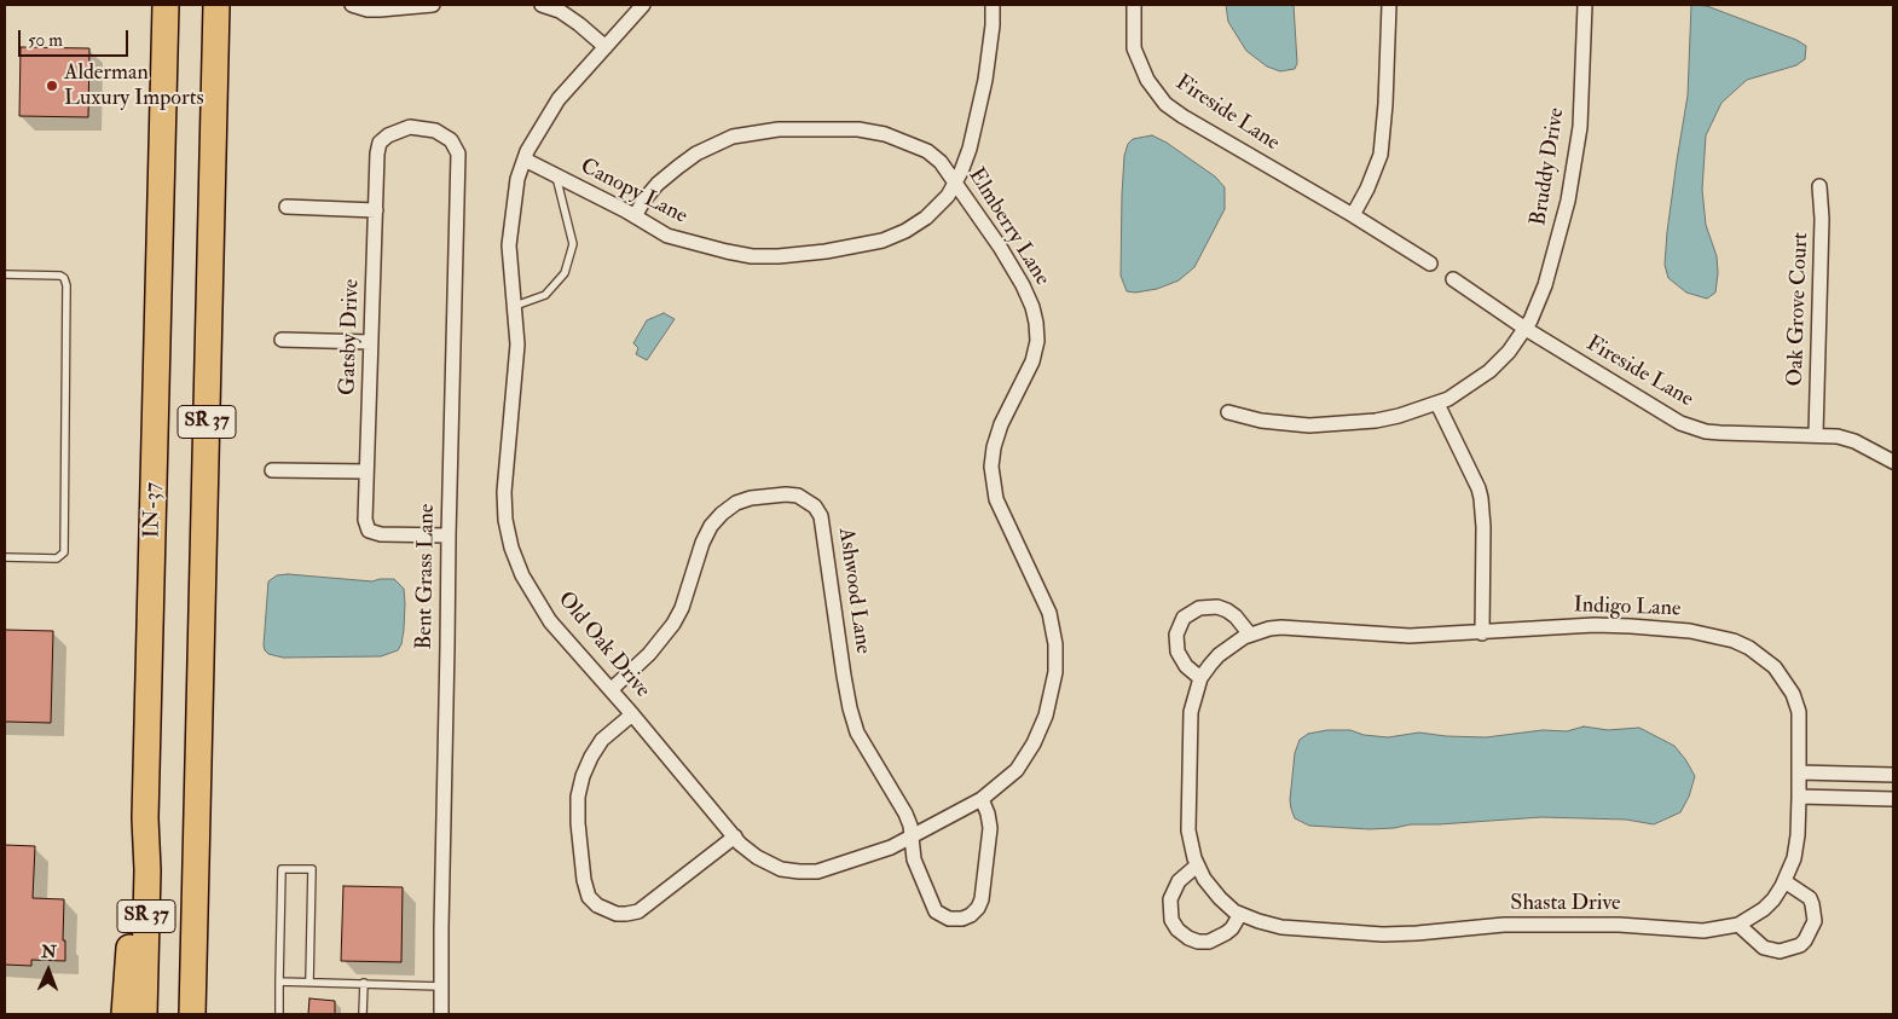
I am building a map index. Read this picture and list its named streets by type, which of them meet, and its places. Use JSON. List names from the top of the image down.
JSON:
{
  "streets": {
    "highway": ["SR 37", "IN-37"],
    "street": [
      "Fireside Lane",
      "Bruddy Drive",
      "Canopy Lane",
      "Elmberry Lane",
      "Oak Grove Court",
      "Gatsby Drive",
      "Bent Grass Lane",
      "Ashwood Lane",
      "Indigo Lane",
      "Old Oak Drive",
      "Shasta Drive"
    ]
  },
  "crossings": [
    ["Fireside Lane", "Bruddy Drive"],
    ["Fireside Lane", "Oak Grove Court"],
    ["Canopy Lane", "Elmberry Lane"],
    ["Canopy Lane", "Old Oak Drive"],
    ["Elmberry Lane", "Ashwood Lane"],
    ["Elmberry Lane", "Old Oak Drive"],
    ["Gatsby Drive", "Bent Grass Lane"],
    ["Ashwood Lane", "Old Oak Drive"],
    ["Indigo Lane", "Shasta Drive"]
  ],
  "places": ["Alderman Luxury Imports"],
  "scale_bar": "50 m",
  "north": "top"
}
